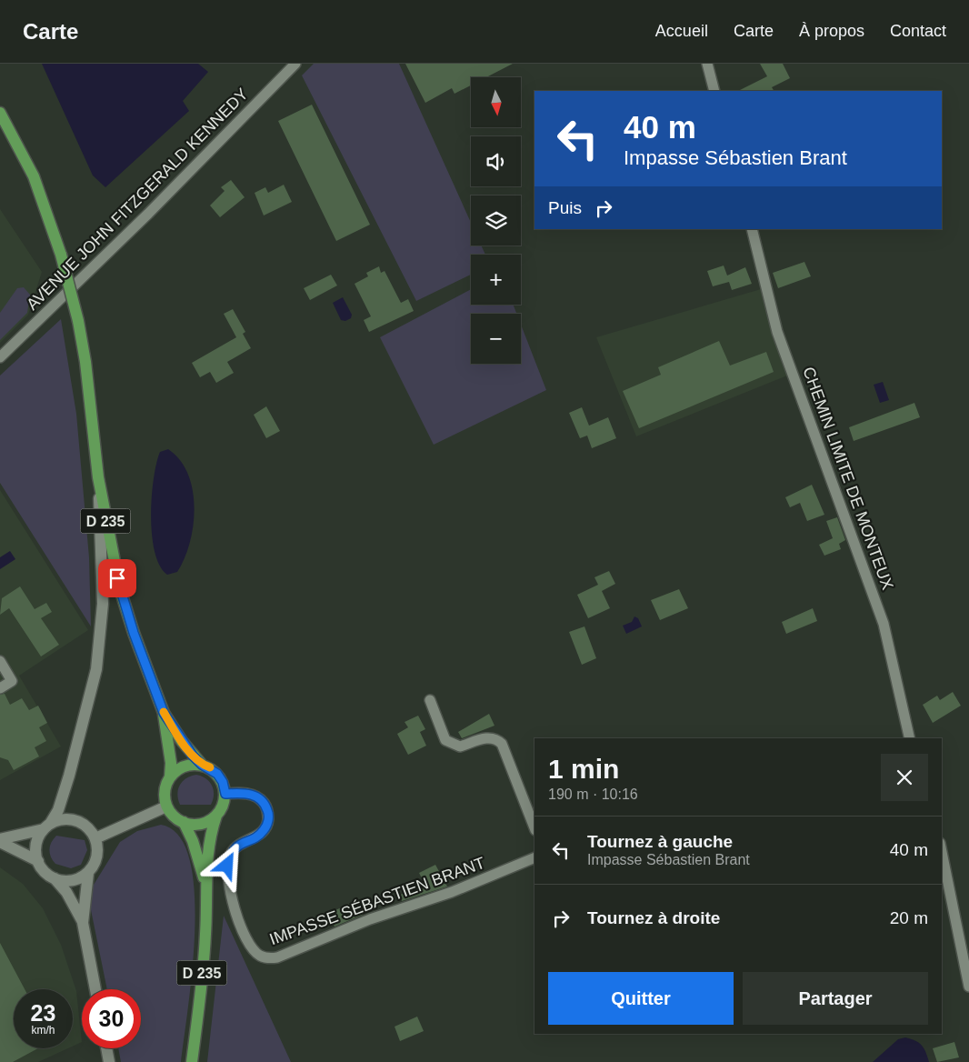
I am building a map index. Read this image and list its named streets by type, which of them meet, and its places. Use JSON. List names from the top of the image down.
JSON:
{
  "streets": {
    "main road": ["D 235"],
    "street": ["AVENUE JOHN FITZGERALD KENNEDY", "CHEMIN LIMITE DE MONTEUX", "IMPASSE SÉBASTIEN BRANT"]
  },
  "crossings": [
    ["D 235", "IMPASSE SÉBASTIEN BRANT"]
  ],
  "north": "bottom",
  "page": {
    "header": "Carte",
    "nav": [
      "Accueil",
      "Carte",
      "À propos",
      "Contact"
    ],
    "map_buttons": ["+", "−"],
    "turn": ["40 m", "Impasse Sébastien Brant"],
    "then": "Puis",
    "heading": ["1 min", "190 m · 10:16"],
    "list": [
      {
        "name": "Tournez à gauche",
        "note": "Impasse Sébastien Brant",
        "value": "40 m"
      },
      {
        "name": "Tournez à droite",
        "value": "20 m"
      }
    ],
    "buttons": ["Quitter", "Partager"],
    "speed": "23 km/h",
    "limit": "30"
  }
}
